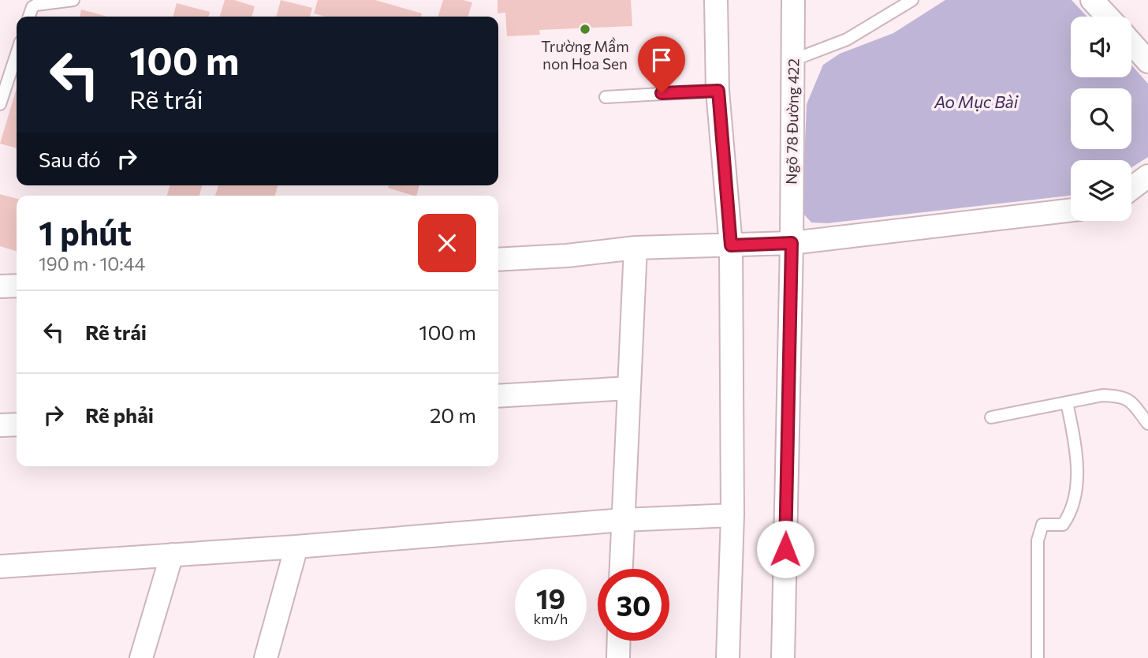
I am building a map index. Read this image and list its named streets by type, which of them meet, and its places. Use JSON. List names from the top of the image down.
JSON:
{
  "streets": {
    "street": ["Ngõ 78 Đường 422"]
  },
  "water": ["Ao Mục Bài"],
  "places": ["Trường Mầm non Hoa Sen"],
  "page": {
    "turn": ["100 m", "Rẽ trái"],
    "then": "Sau đó",
    "heading": ["1 phút", "190 m · 10:44"],
    "list": [
      {
        "name": "Rẽ trái",
        "value": "100 m"
      },
      {
        "name": "Rẽ phải",
        "value": "20 m"
      }
    ],
    "speed": "19 km/h",
    "limit": "30"
  }
}
